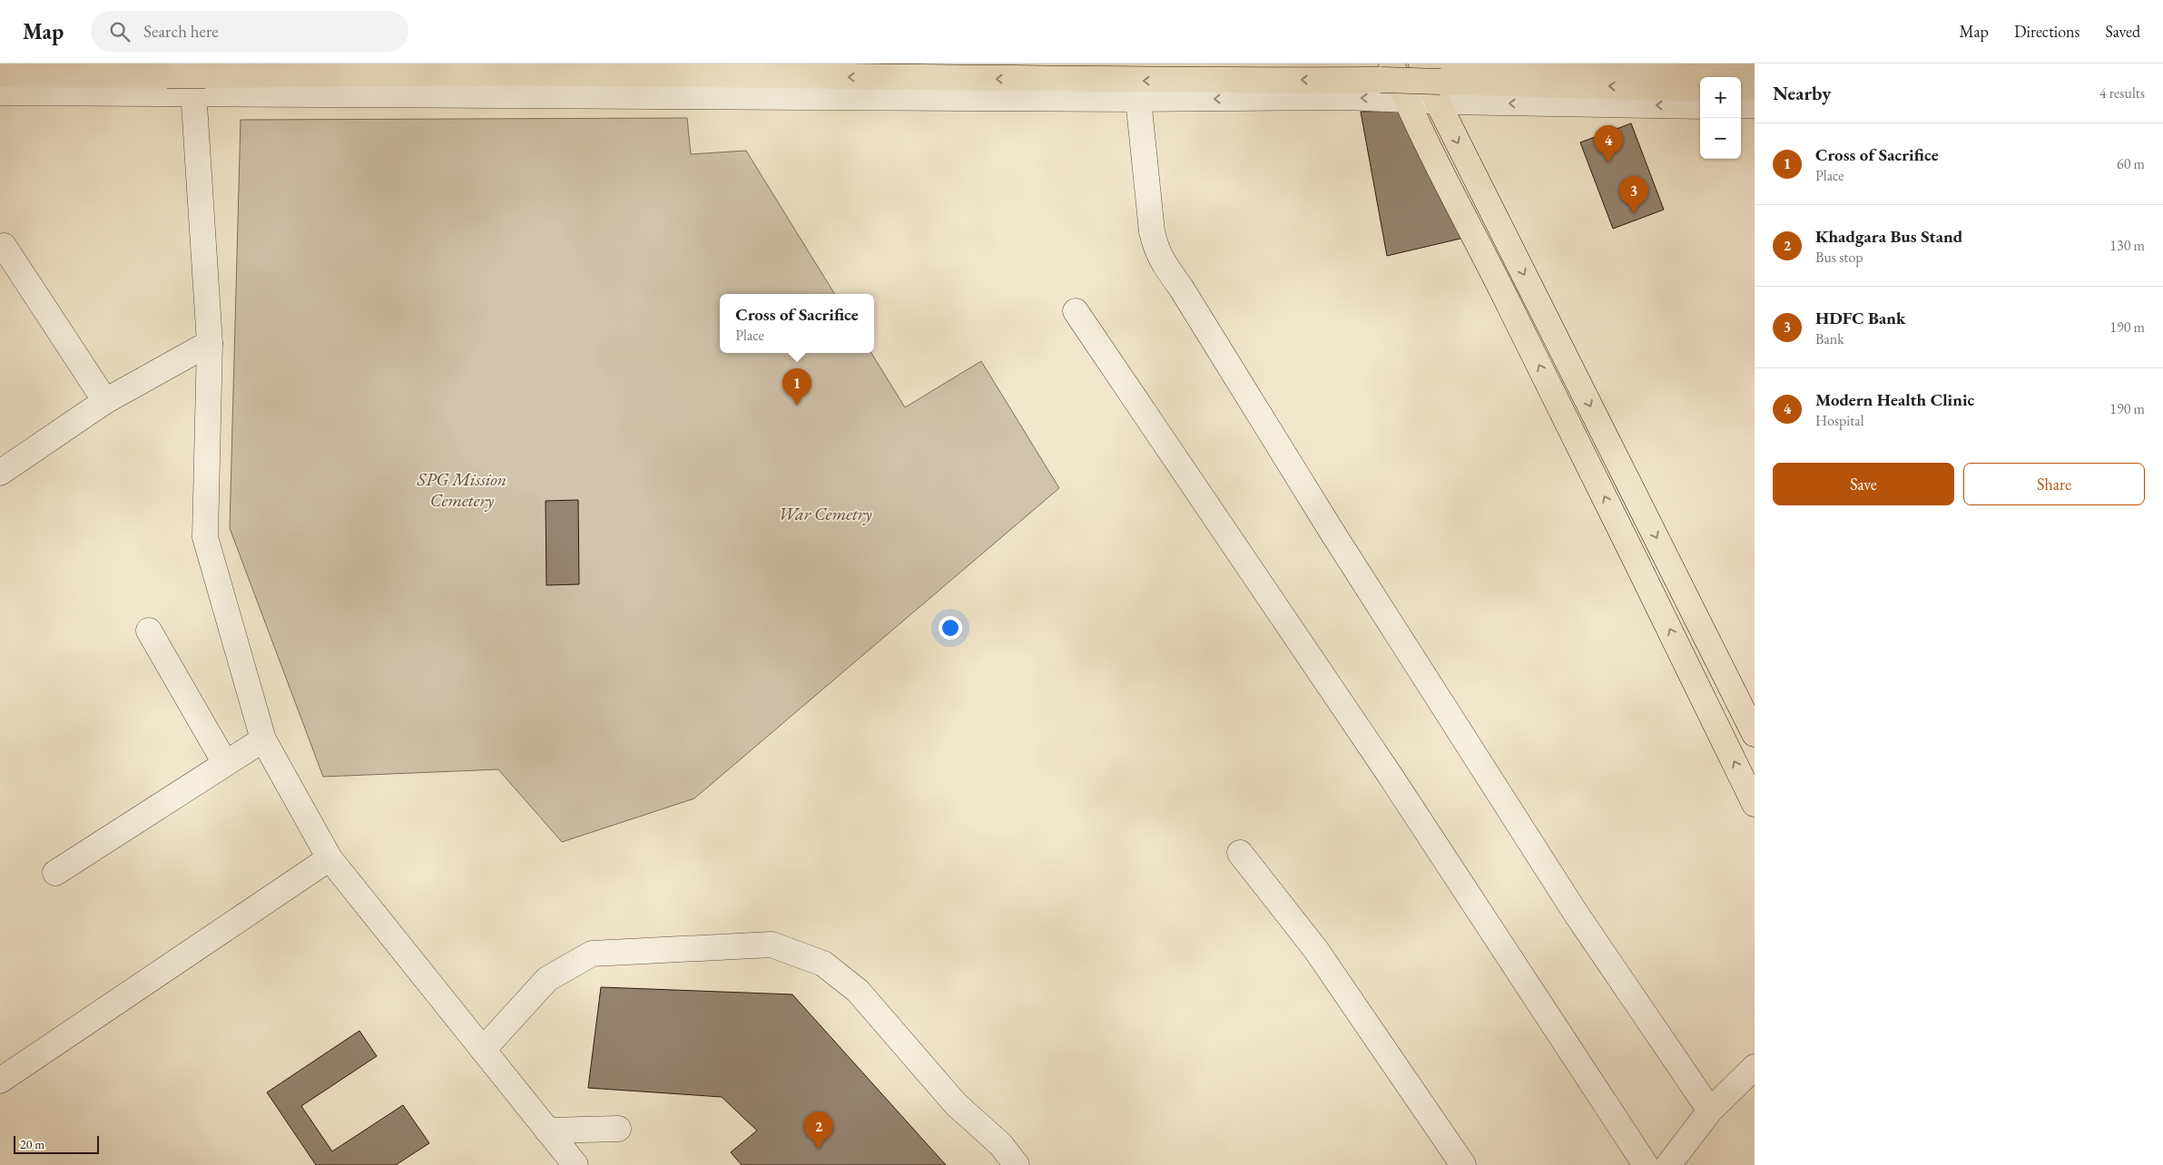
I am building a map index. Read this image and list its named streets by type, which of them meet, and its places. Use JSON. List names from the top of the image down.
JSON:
{
  "parks": ["SPG Mission Cemetery", "War Cemetry"],
  "scale_bar": "20 m",
  "page": {
    "header": "Map",
    "search": "Search here",
    "nav": ["Map", "Directions", "Saved"],
    "heading": ["Nearby", "4 results"],
    "map_buttons": ["+", "−"],
    "list": [
      {
        "mark": "1",
        "name": "Cross of Sacrifice",
        "note": "Place",
        "value": "60 m"
      },
      {
        "mark": "2",
        "name": "Khadgara Bus Stand",
        "note": "Bus stop",
        "value": "130 m"
      },
      {
        "mark": "3",
        "name": "HDFC Bank",
        "note": "Bank",
        "value": "190 m"
      },
      {
        "mark": "4",
        "name": "Modern Health Clinic",
        "note": "Hospital",
        "value": "190 m"
      }
    ],
    "pins": [
      "4",
      "3",
      "1",
      "2"
    ],
    "popup": ["Cross of Sacrifice", "Place"],
    "buttons": ["Save", "Share"],
    "scale": "20 m"
  }
}
